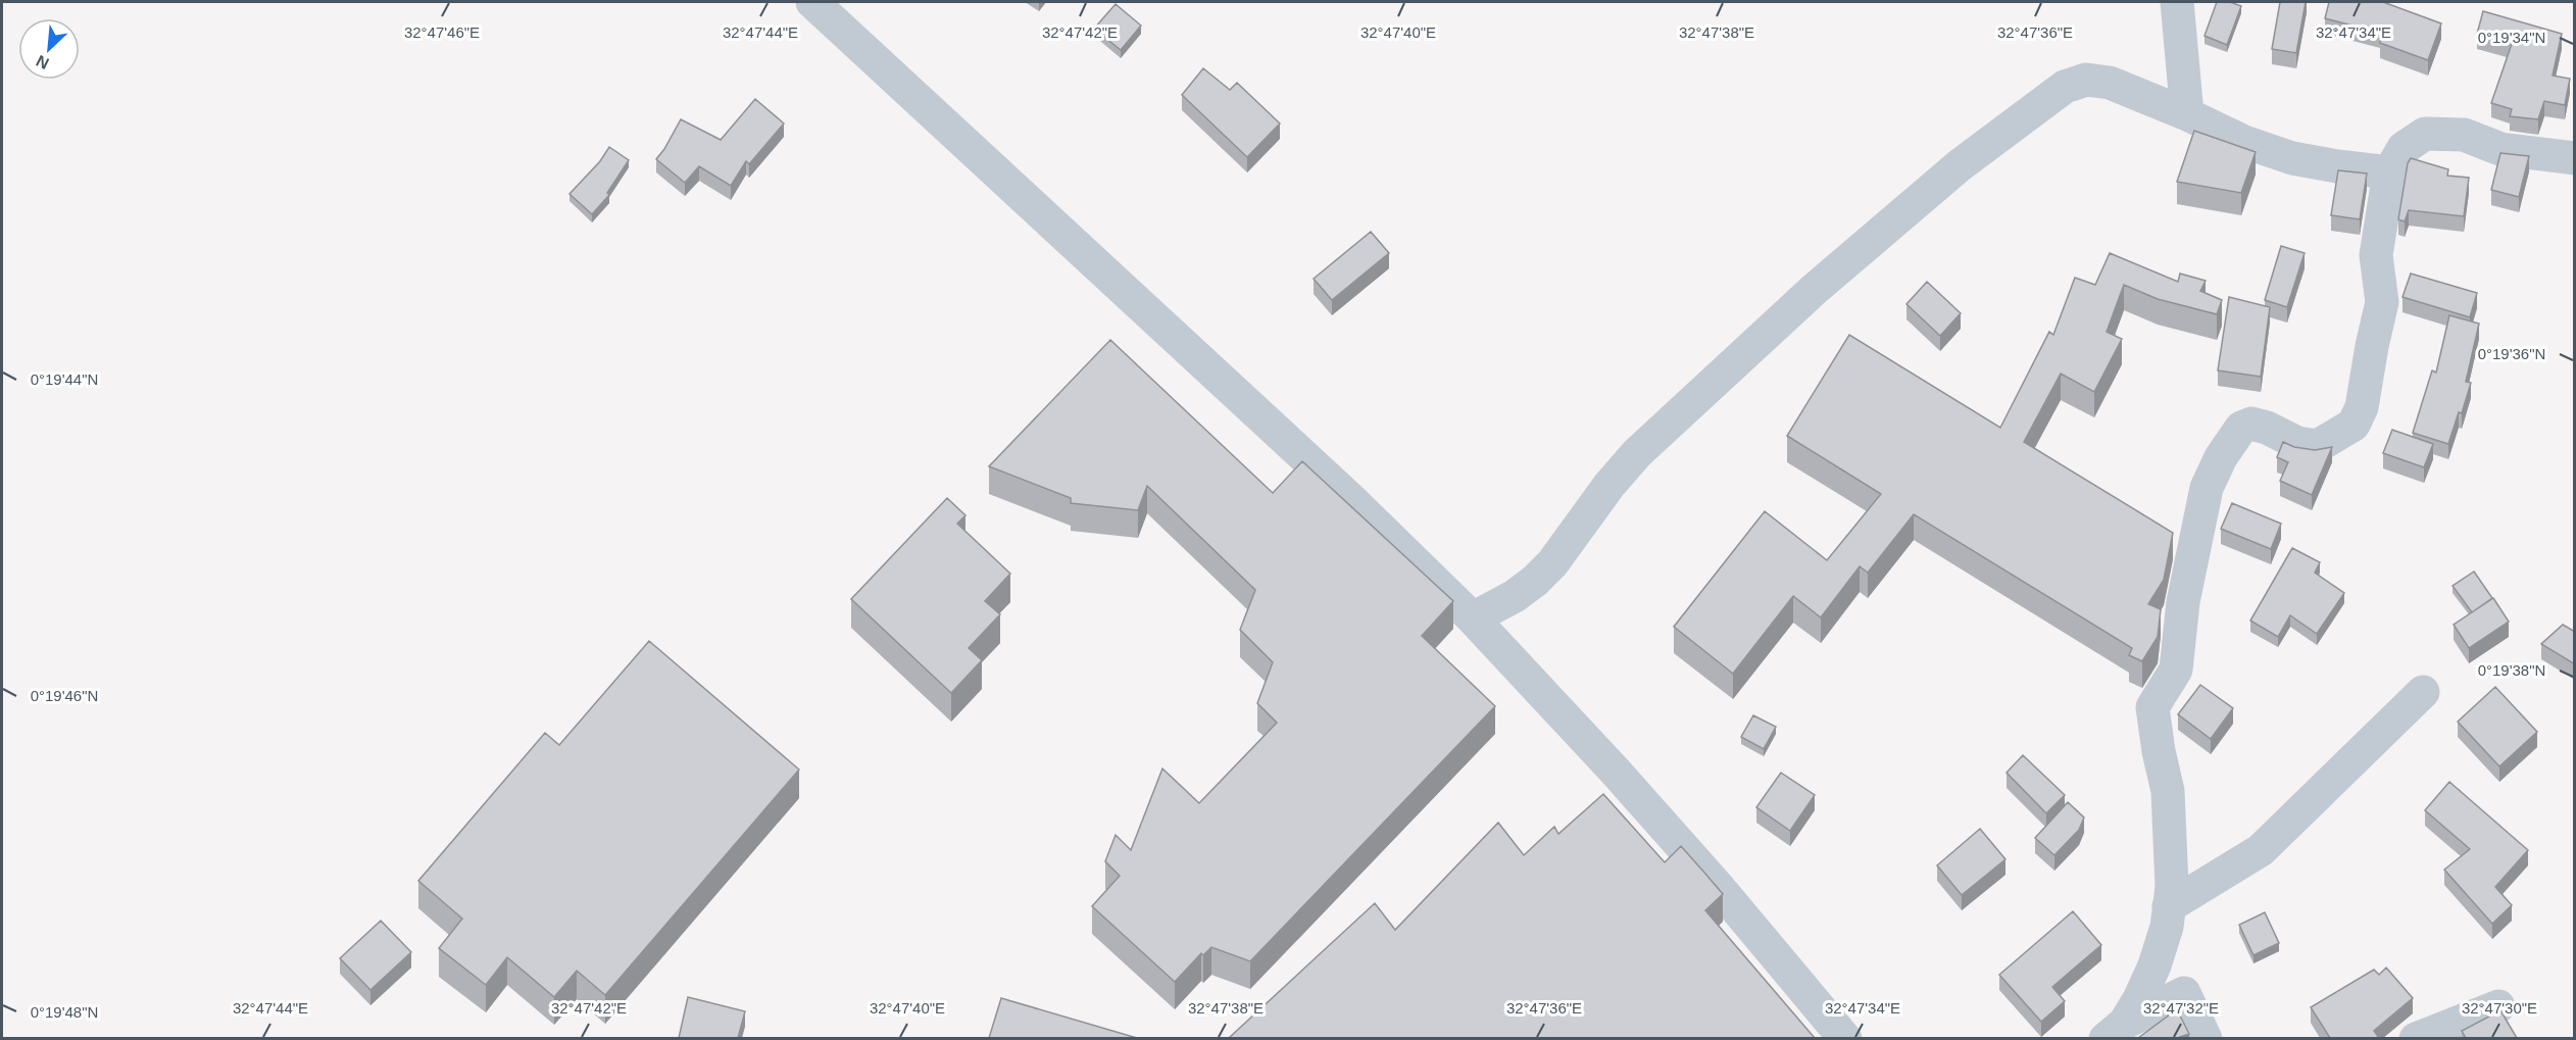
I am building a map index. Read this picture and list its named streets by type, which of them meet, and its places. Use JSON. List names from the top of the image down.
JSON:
{
  "north": "bottom left",
  "coordinates": [
    "32°47'46\"E",
    "32°47'44\"E",
    "32°47'42\"E",
    "32°47'40\"E",
    "32°47'38\"E",
    "32°47'36\"E",
    "32°47'34\"E",
    "0°19'34\"N",
    "0°19'36\"N",
    "0°19'44\"N",
    "0°19'38\"N",
    "0°19'46\"N",
    "32°47'32\"E",
    "32°47'30\"E",
    "0°19'48\"N"
  ]
}
